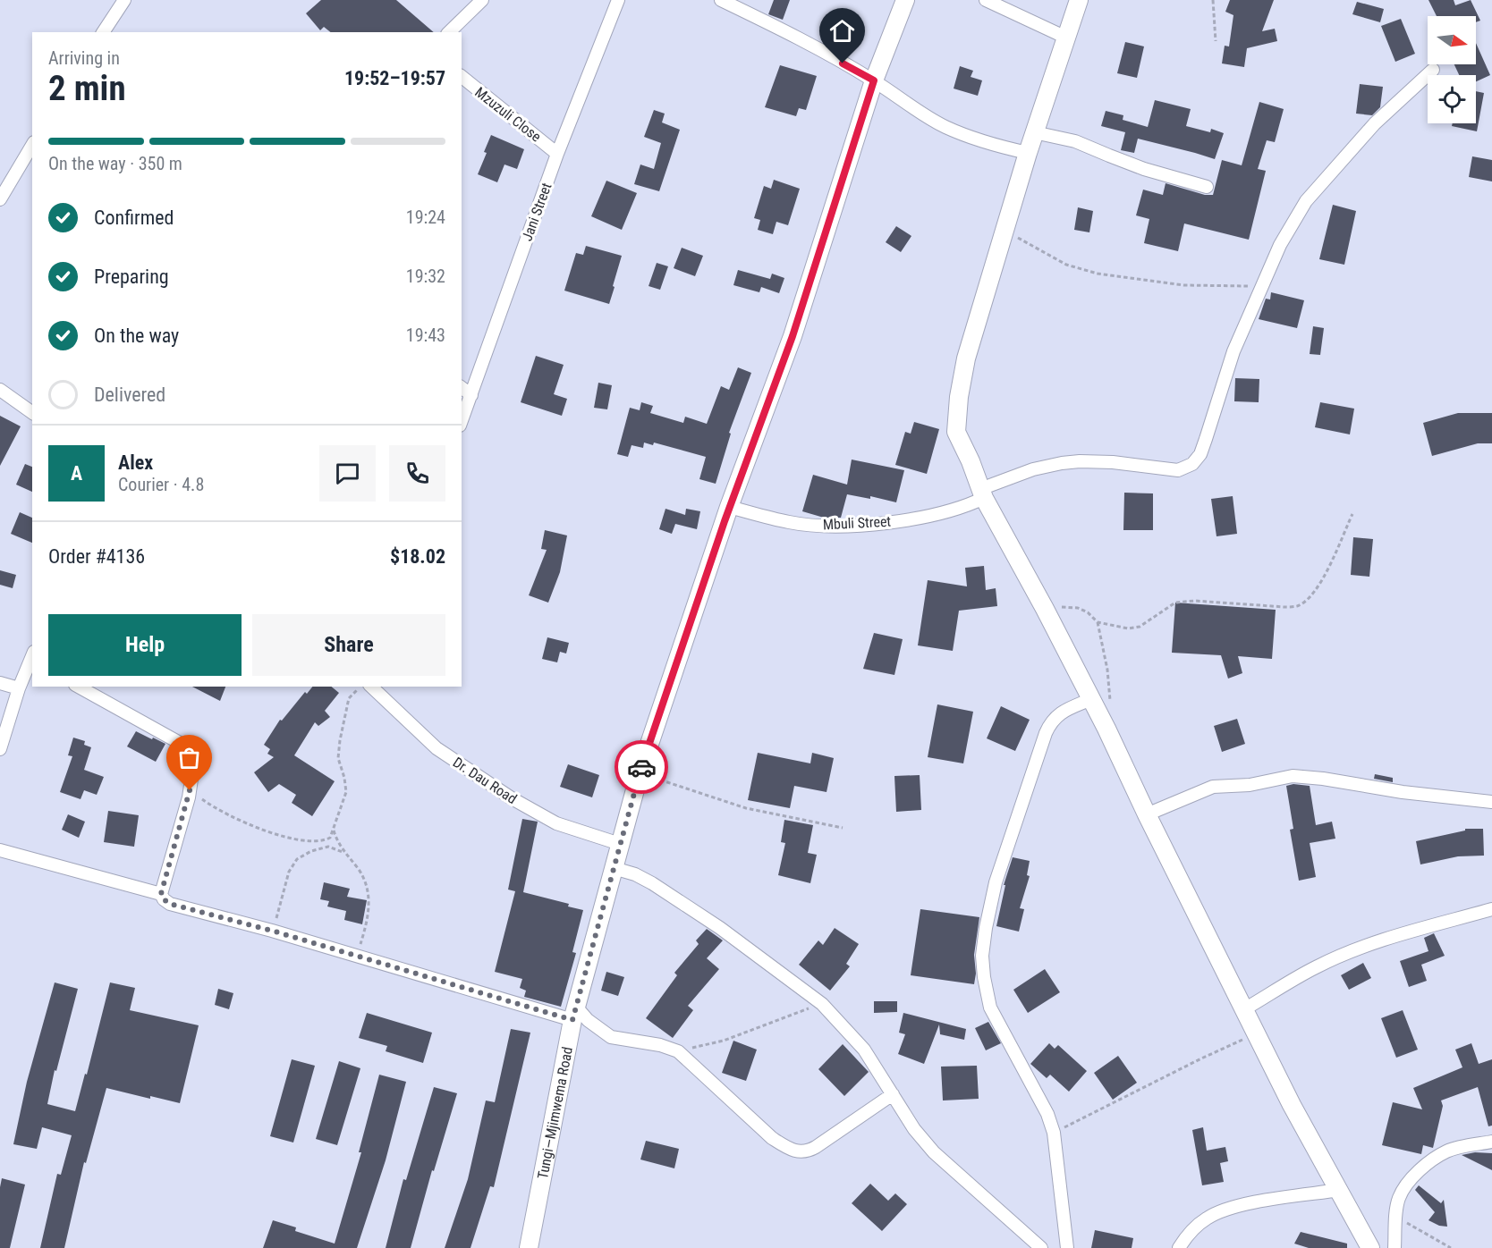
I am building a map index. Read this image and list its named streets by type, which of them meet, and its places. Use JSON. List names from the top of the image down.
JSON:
{
  "streets": {
    "street": [
      "Mzuzuli Close",
      "Jani Street",
      "Mbuli Street",
      "Dr. Dau Road",
      "Tungi—Mjimwema Road"
    ]
  },
  "crossings": [
    ["Mzuzuli Close", "Jani Street"],
    ["Mbuli Street", "Tungi—Mjimwema Road"],
    ["Dr. Dau Road", "Tungi—Mjimwema Road"]
  ],
  "north": "right",
  "page": {
    "heading": ["2 min", "Arriving in", "19:52–19:57"],
    "panel": [
      "Alex",
      "Courier · 4.8",
      "Order #4136",
      "$18.02"
    ],
    "bar": "On the way · 350 m",
    "list": [
      ["Confirmed", "19:24"],
      ["Preparing", "19:32"],
      ["On the way", "19:43"],
      "Delivered"
    ],
    "round": "A",
    "buttons": ["Help", "Share"]
  }
}
